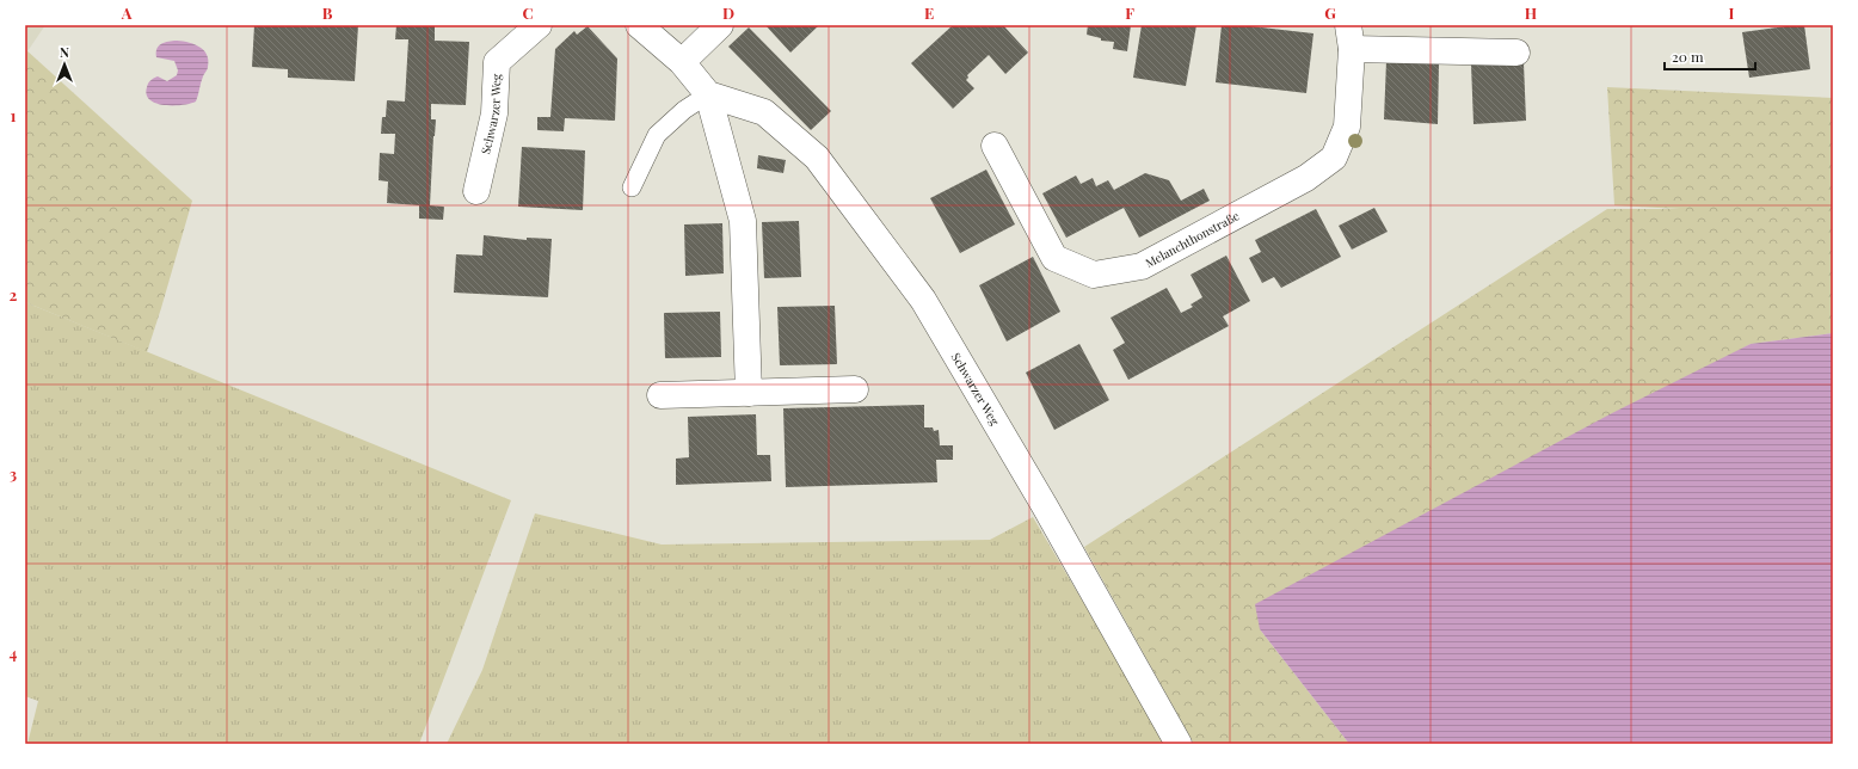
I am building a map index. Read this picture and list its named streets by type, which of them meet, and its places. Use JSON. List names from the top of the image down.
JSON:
{
  "streets": {
    "street": ["Schwarzer Weg", "Melanchthonstraße"]
  },
  "scale_bar": "20 m",
  "north": "top",
  "grid": {
    "columns": [
      "A",
      "B",
      "C",
      "D",
      "E",
      "F",
      "G",
      "H",
      "I"
    ],
    "rows": [
      "1",
      "2",
      "3",
      "4"
    ]
  }
}
